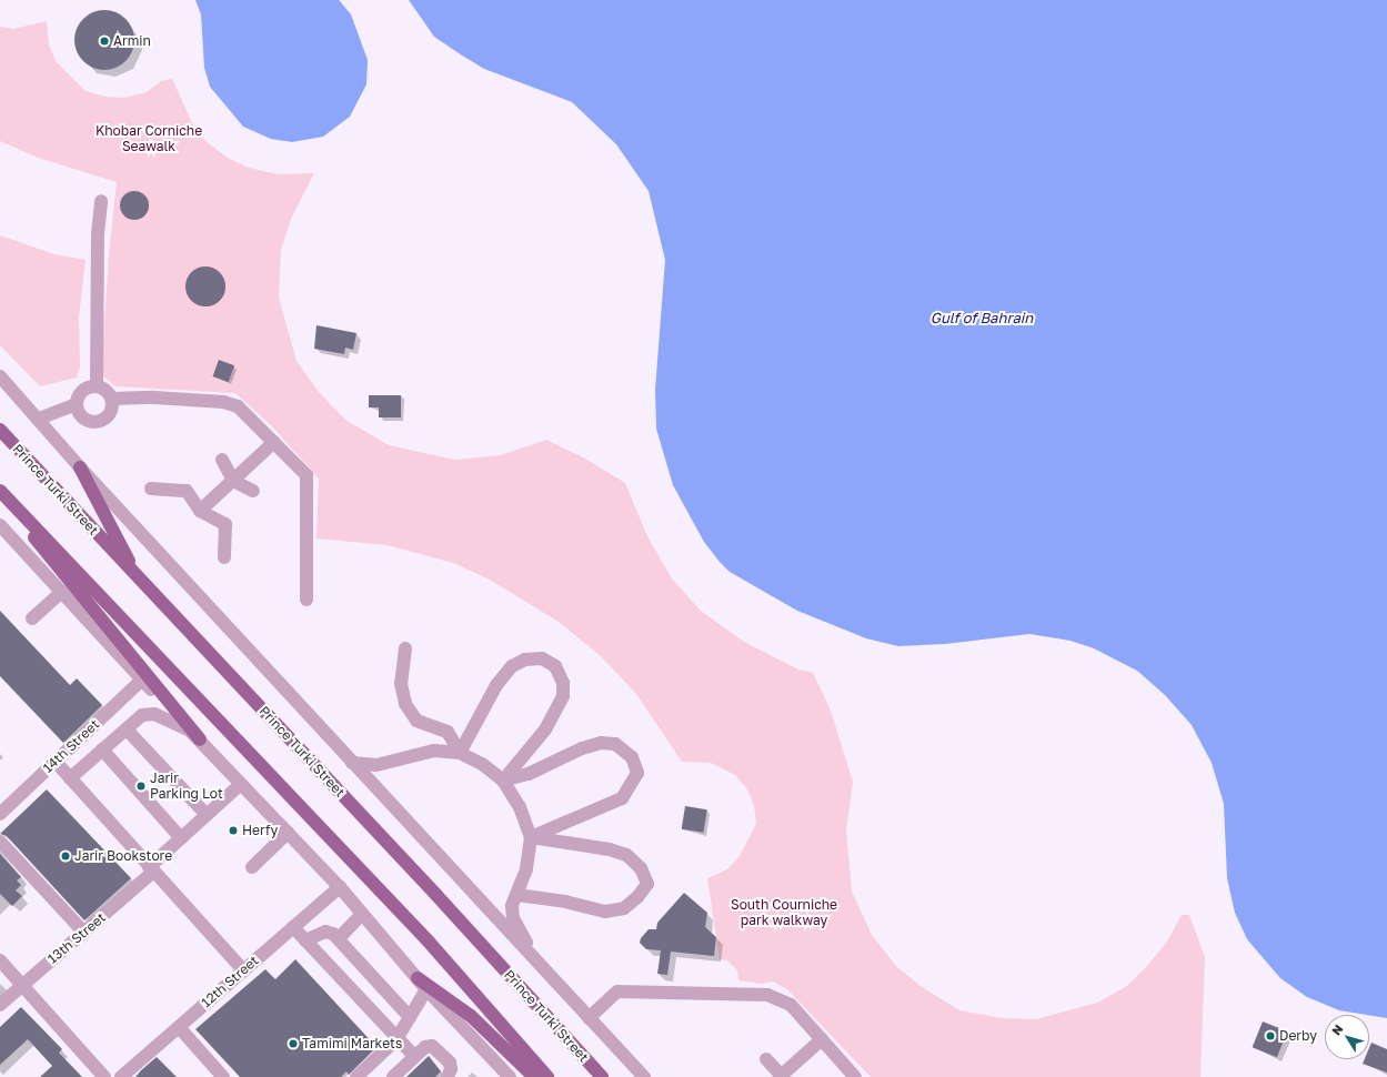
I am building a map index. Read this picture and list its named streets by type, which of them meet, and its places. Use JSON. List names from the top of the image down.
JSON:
{
  "streets": {
    "main road": ["Prince Turki Street"],
    "street": ["14th Street", "13th Street", "12th Street"]
  },
  "water": ["Gulf of Bahrain"],
  "parks": ["Khobar Corniche Seawalk", "South Courniche park walkway"],
  "places": [
    "Armin",
    "Jarir Parking Lot",
    "Herfy",
    "Jarir Bookstore",
    "Derby",
    "Tamimi Markets"
  ],
  "north": "top left"
}
